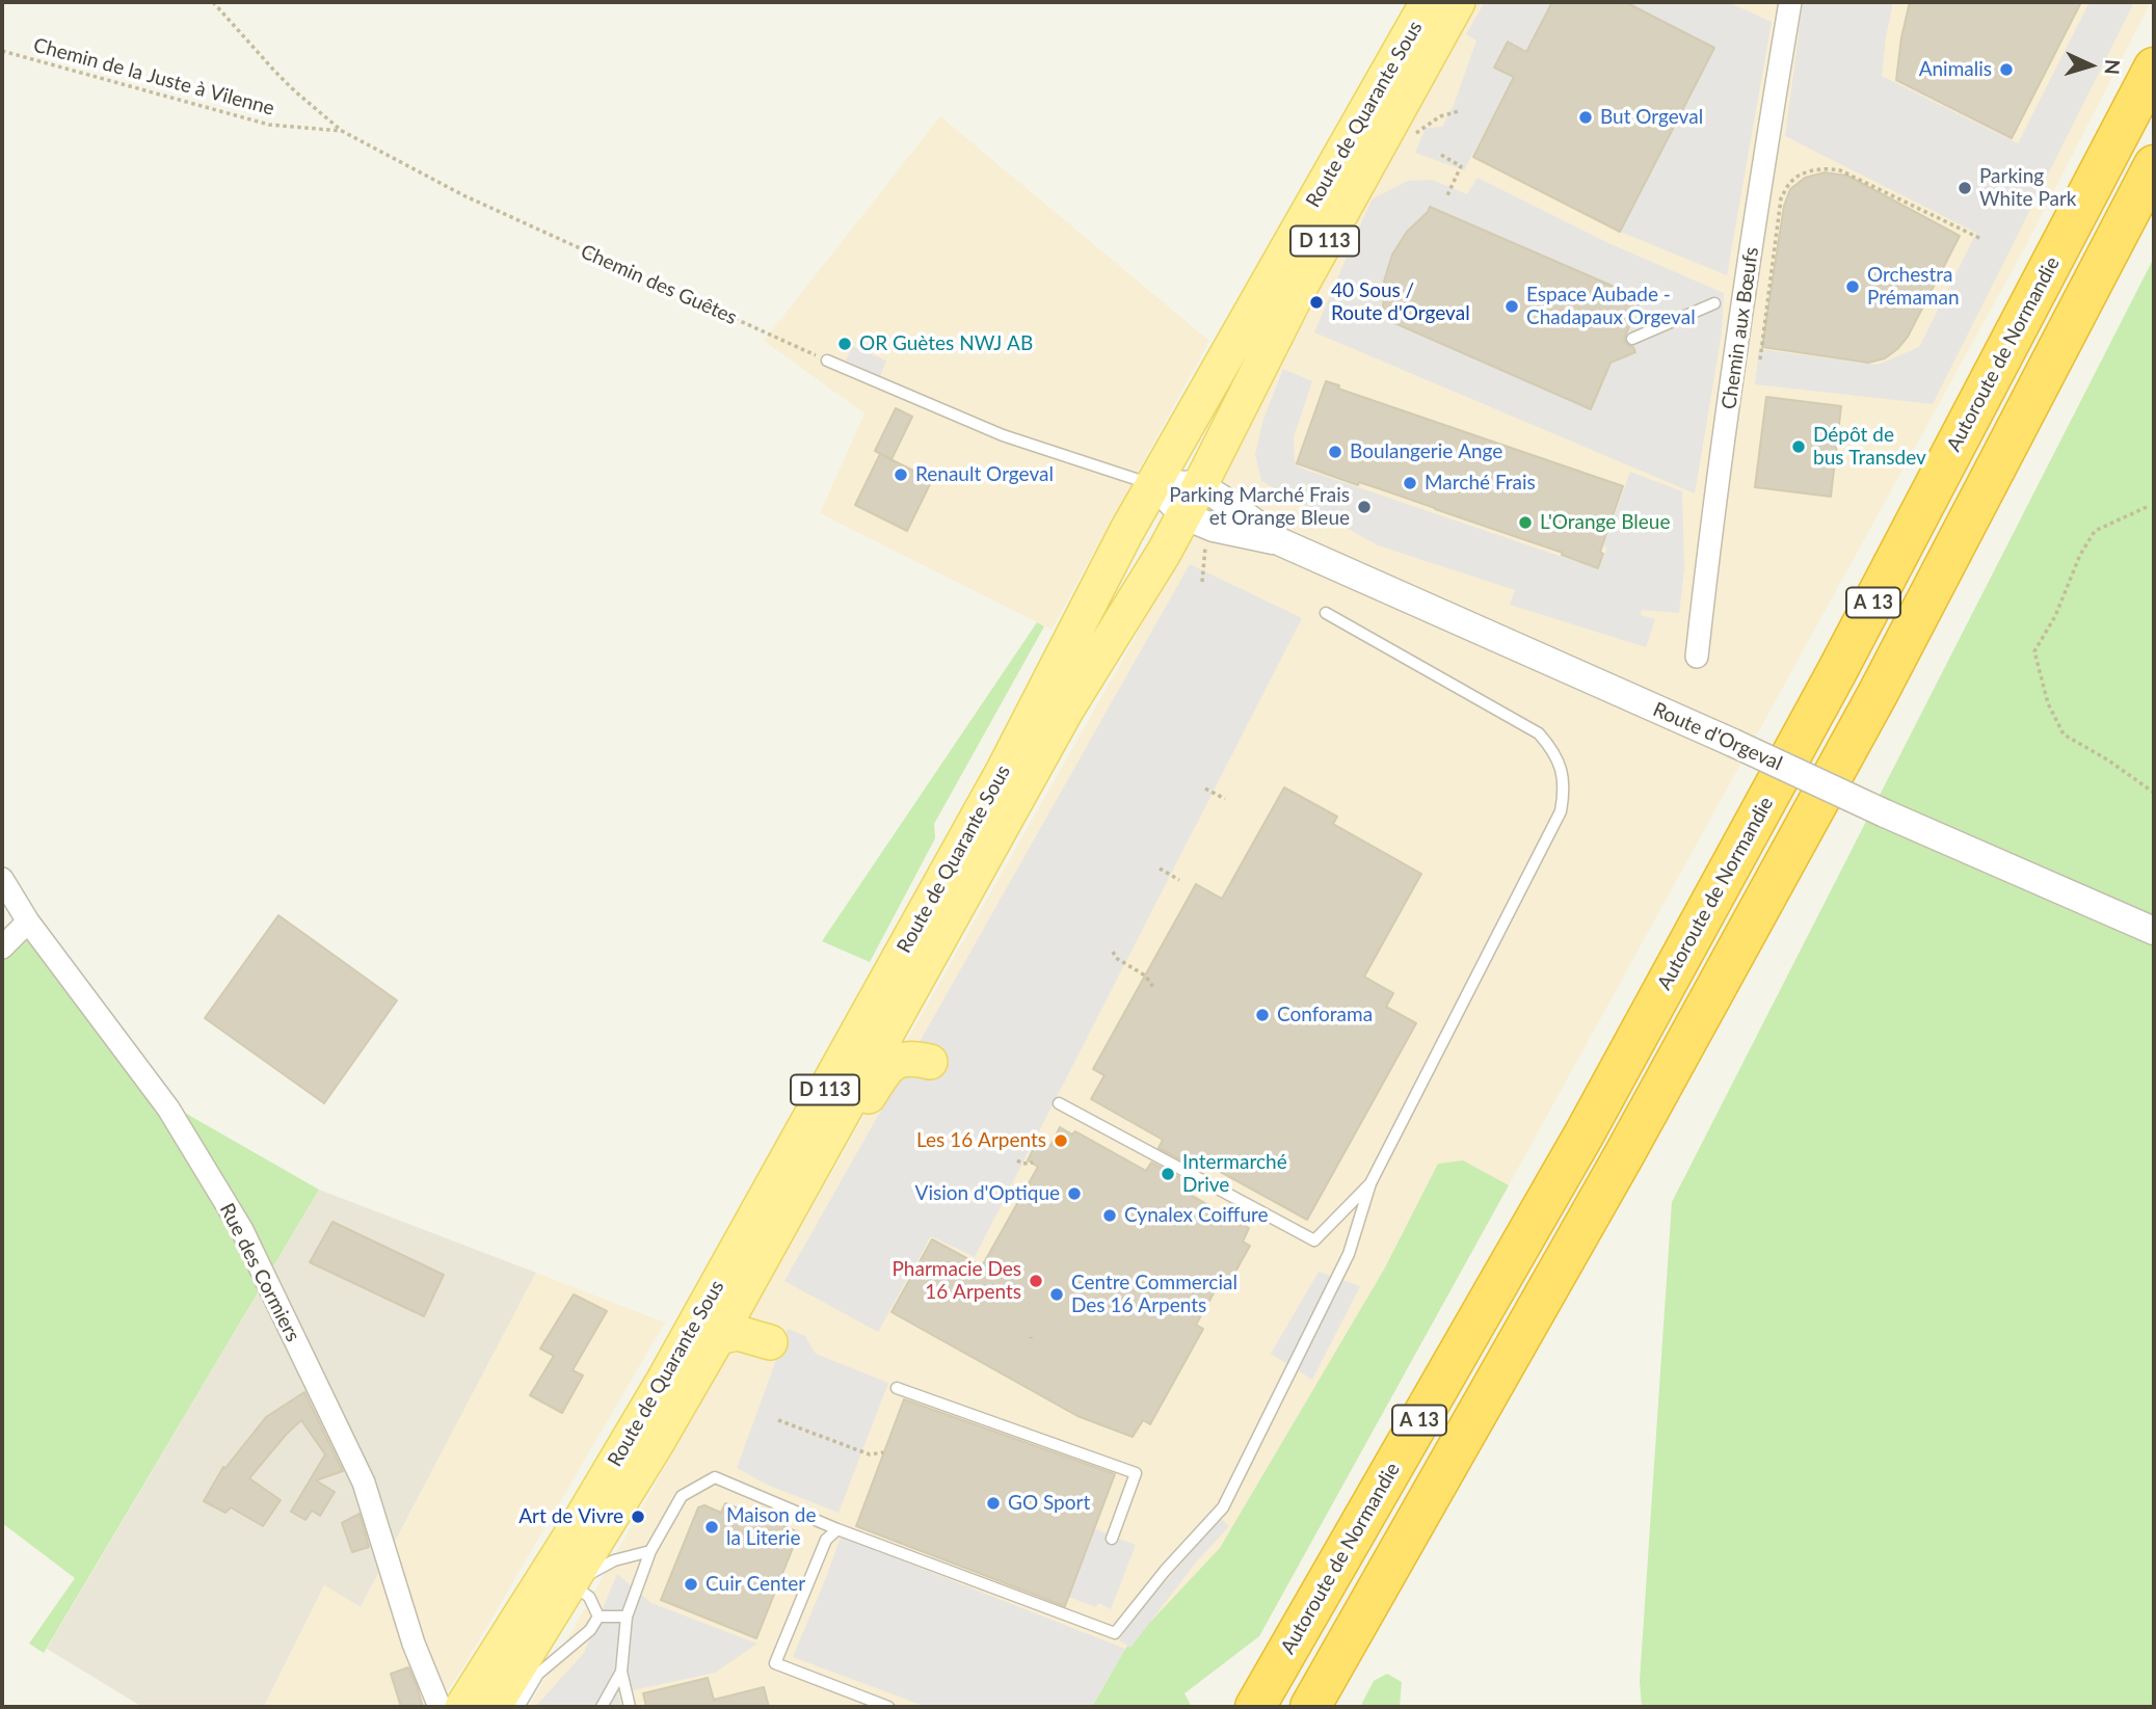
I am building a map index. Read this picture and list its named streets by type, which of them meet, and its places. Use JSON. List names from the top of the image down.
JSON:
{
  "streets": {
    "highway": ["Autoroute de Normandie", "A 13"],
    "main road": ["Route de Quarante Sous", "D 113"],
    "street": ["Chemin aux Bœufs", "Route d'Orgeval", "Rue des Cormiers"],
    "path": ["Chemin de la Juste à Vilenne", "Chemin des Guêtes"]
  },
  "crossings": [
    ["Chemin de la Juste à Vilenne", "Chemin des Guêtes"],
    ["Route de Quarante Sous", "Route d'Orgeval"]
  ],
  "places": [
    "Animalis",
    "But Orgeval",
    "Parking White Park",
    "Orchestra Prémaman",
    "40 Sous / Route d'Orgeval",
    "Espace Aubade - Chadapaux Orgeval",
    "OR Guètes NWJ AB",
    "Dépôt de bus Transdev",
    "Boulangerie Ange",
    "Renault Orgeval",
    "Marché Frais",
    "Parking Marché Frais et Orange Bleue",
    "L'Orange Bleue",
    "Conforama",
    "Les 16 Arpents",
    "Intermarché Drive",
    "Vision d'Optique",
    "Cynalex Coiffure",
    "Pharmacie Des 16 Arpents",
    "Centre Commercial Des 16 Arpents",
    "GO Sport",
    "Art de Vivre",
    "Maison de la Literie",
    "Cuir Center"
  ],
  "north": "right"
}
